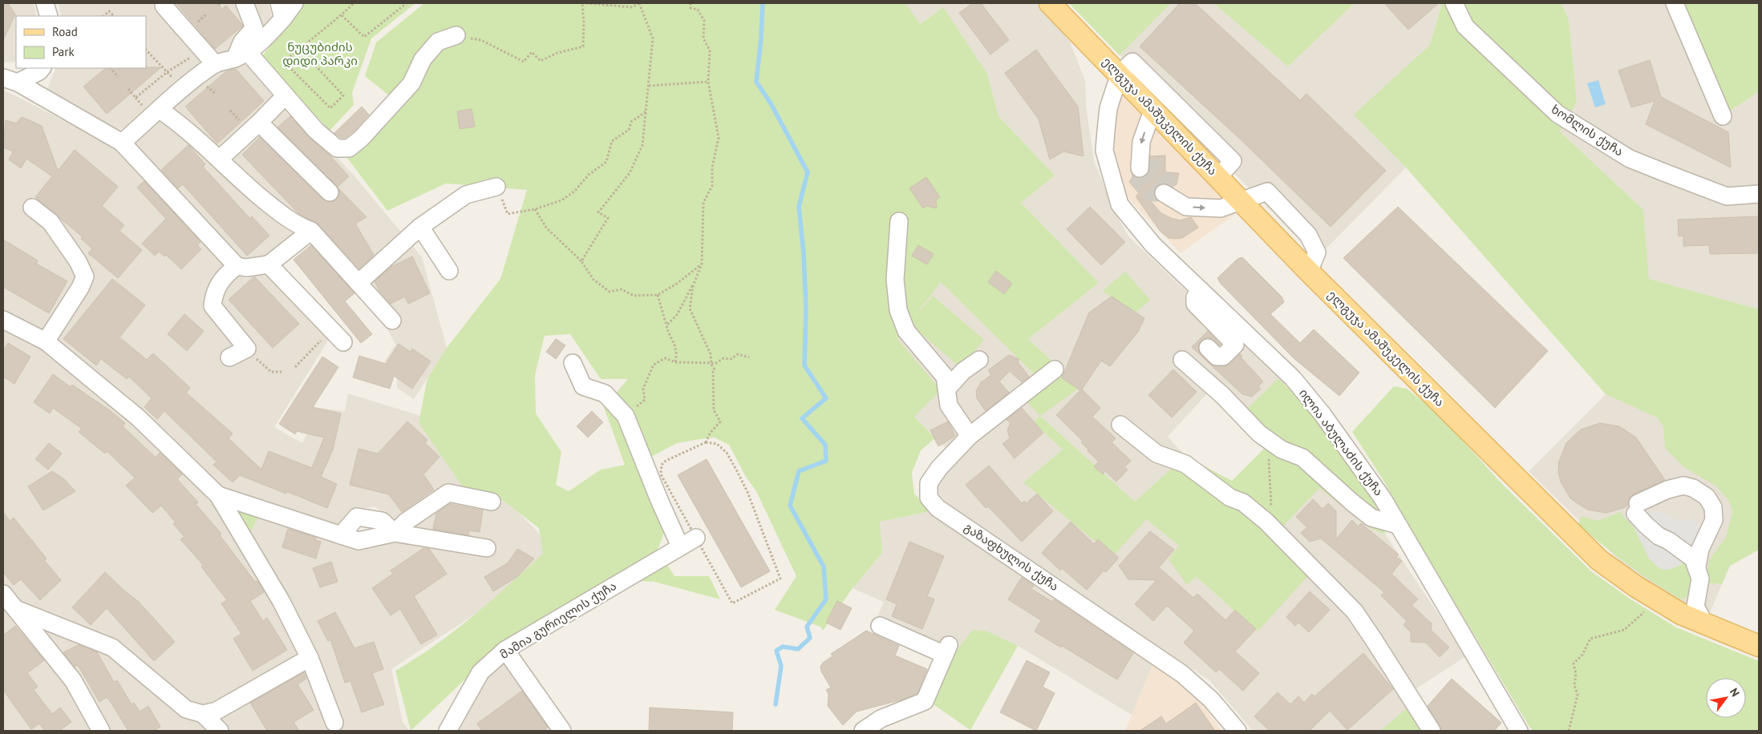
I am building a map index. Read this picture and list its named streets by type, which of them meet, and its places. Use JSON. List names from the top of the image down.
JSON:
{
  "streets": {
    "main road": ["ელგუჯა ამაშუკელის ქუჩა"],
    "street": [
      "ხომლის ქუჩა",
      "ილია აბულაძის ქუჩა",
      "გაზაფხულის ქუჩა",
      "მამია გურიელის ქუჩა"
    ]
  },
  "crossings": [
    ["ელგუჯა ამაშუკელის ქუჩა", "ილია აბულაძის ქუჩა"]
  ],
  "parks": ["ნუცუბიძის დიდი პარკი"],
  "legend": ["Road", "Park"],
  "north": "top right"
}
